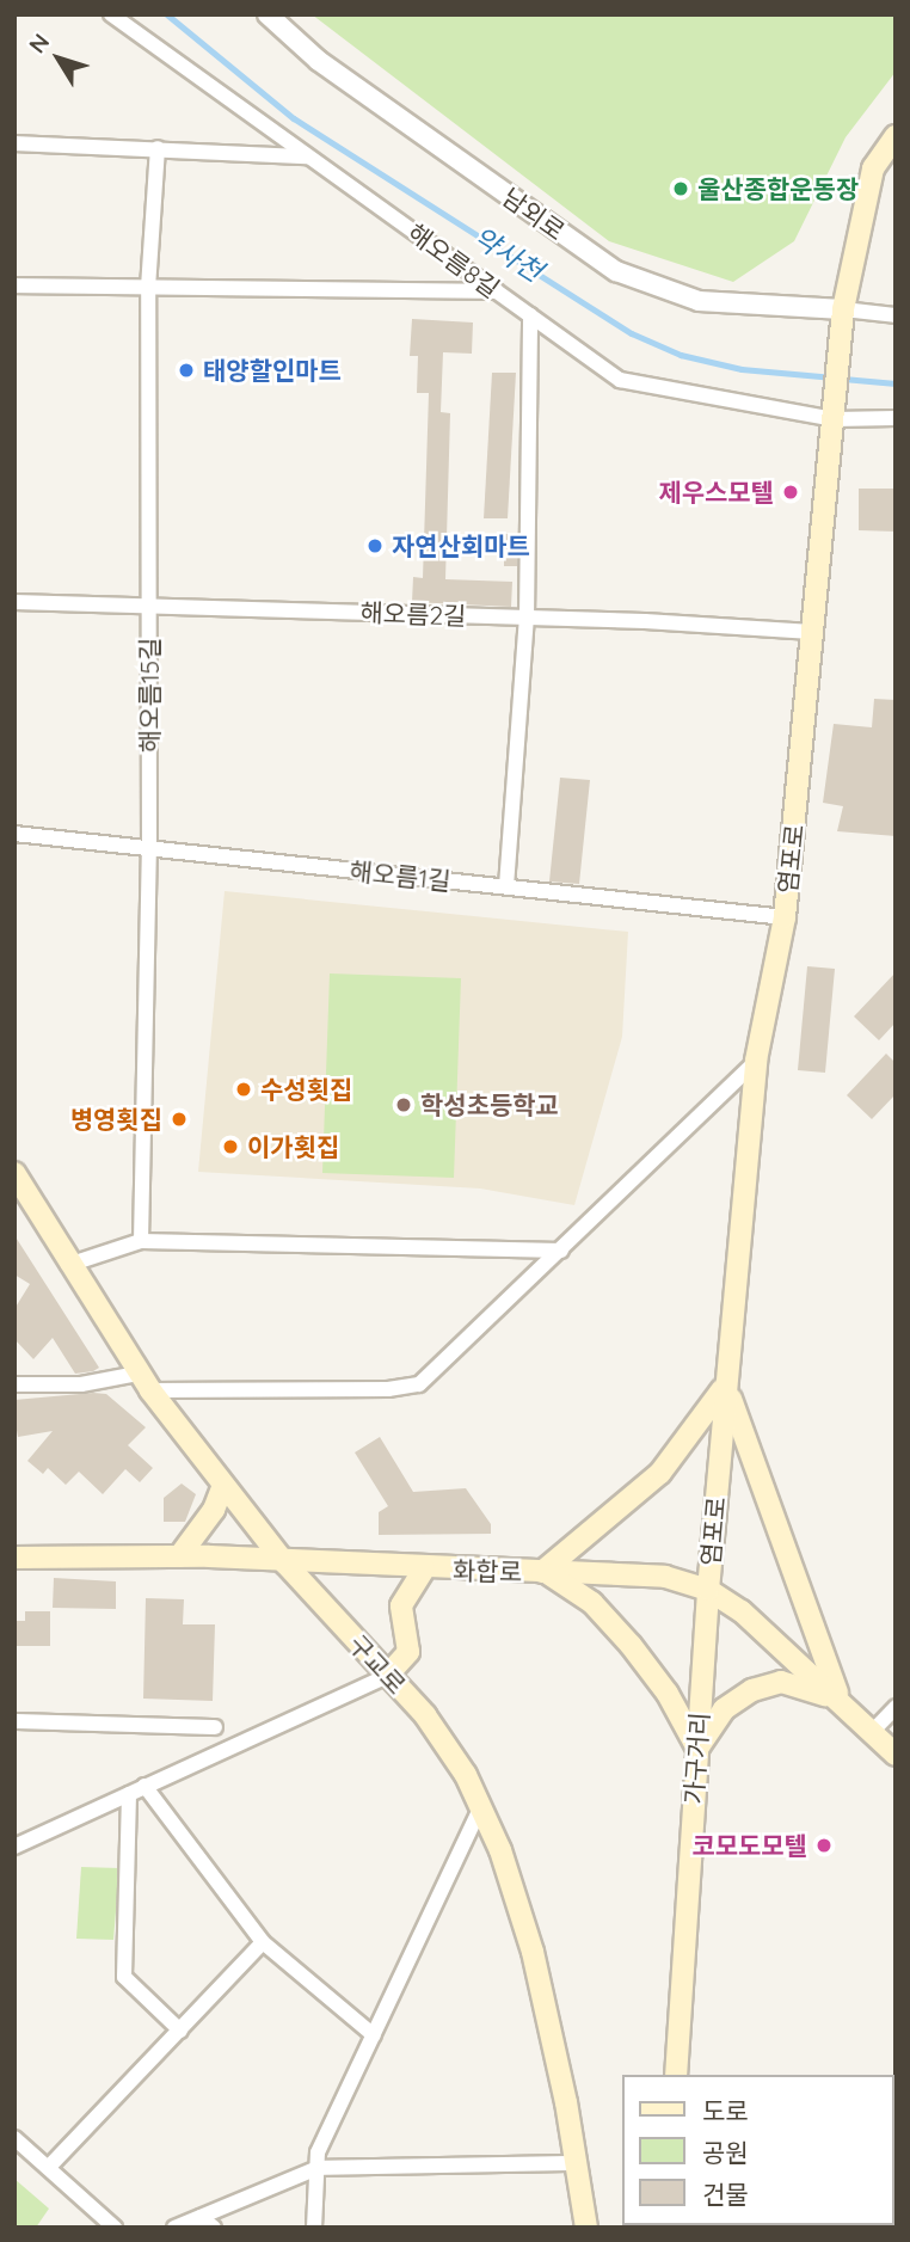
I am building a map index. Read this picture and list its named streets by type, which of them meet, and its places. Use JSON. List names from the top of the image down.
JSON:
{
  "streets": {
    "main road": [
      "염포로",
      "화합로",
      "구교로",
      "가구거리"
    ],
    "street": [
      "남외로",
      "해오름8길",
      "해오름2길",
      "해오름15길",
      "해오름1길"
    ]
  },
  "crossings": [
    ["남외로", "염포로"],
    ["해오름8길", "염포로"],
    ["해오름2길", "해오름15길"],
    ["해오름2길", "염포로"],
    ["해오름15길", "해오름1길"],
    ["염포로", "해오름1길"],
    ["염포로", "화합로"],
    ["염포로", "가구거리"],
    ["화합로", "구교로"],
    ["화합로", "가구거리"]
  ],
  "water": ["약사천"],
  "places": [
    "울산종합운동장",
    "태양할인마트",
    "제우스모텔",
    "자연산회마트",
    "수성횟집",
    "학성초등학교",
    "병영횟집",
    "이가횟집",
    "코모도모텔"
  ],
  "legend": ["도로", "공원", "건물"],
  "north": "top left"
}
